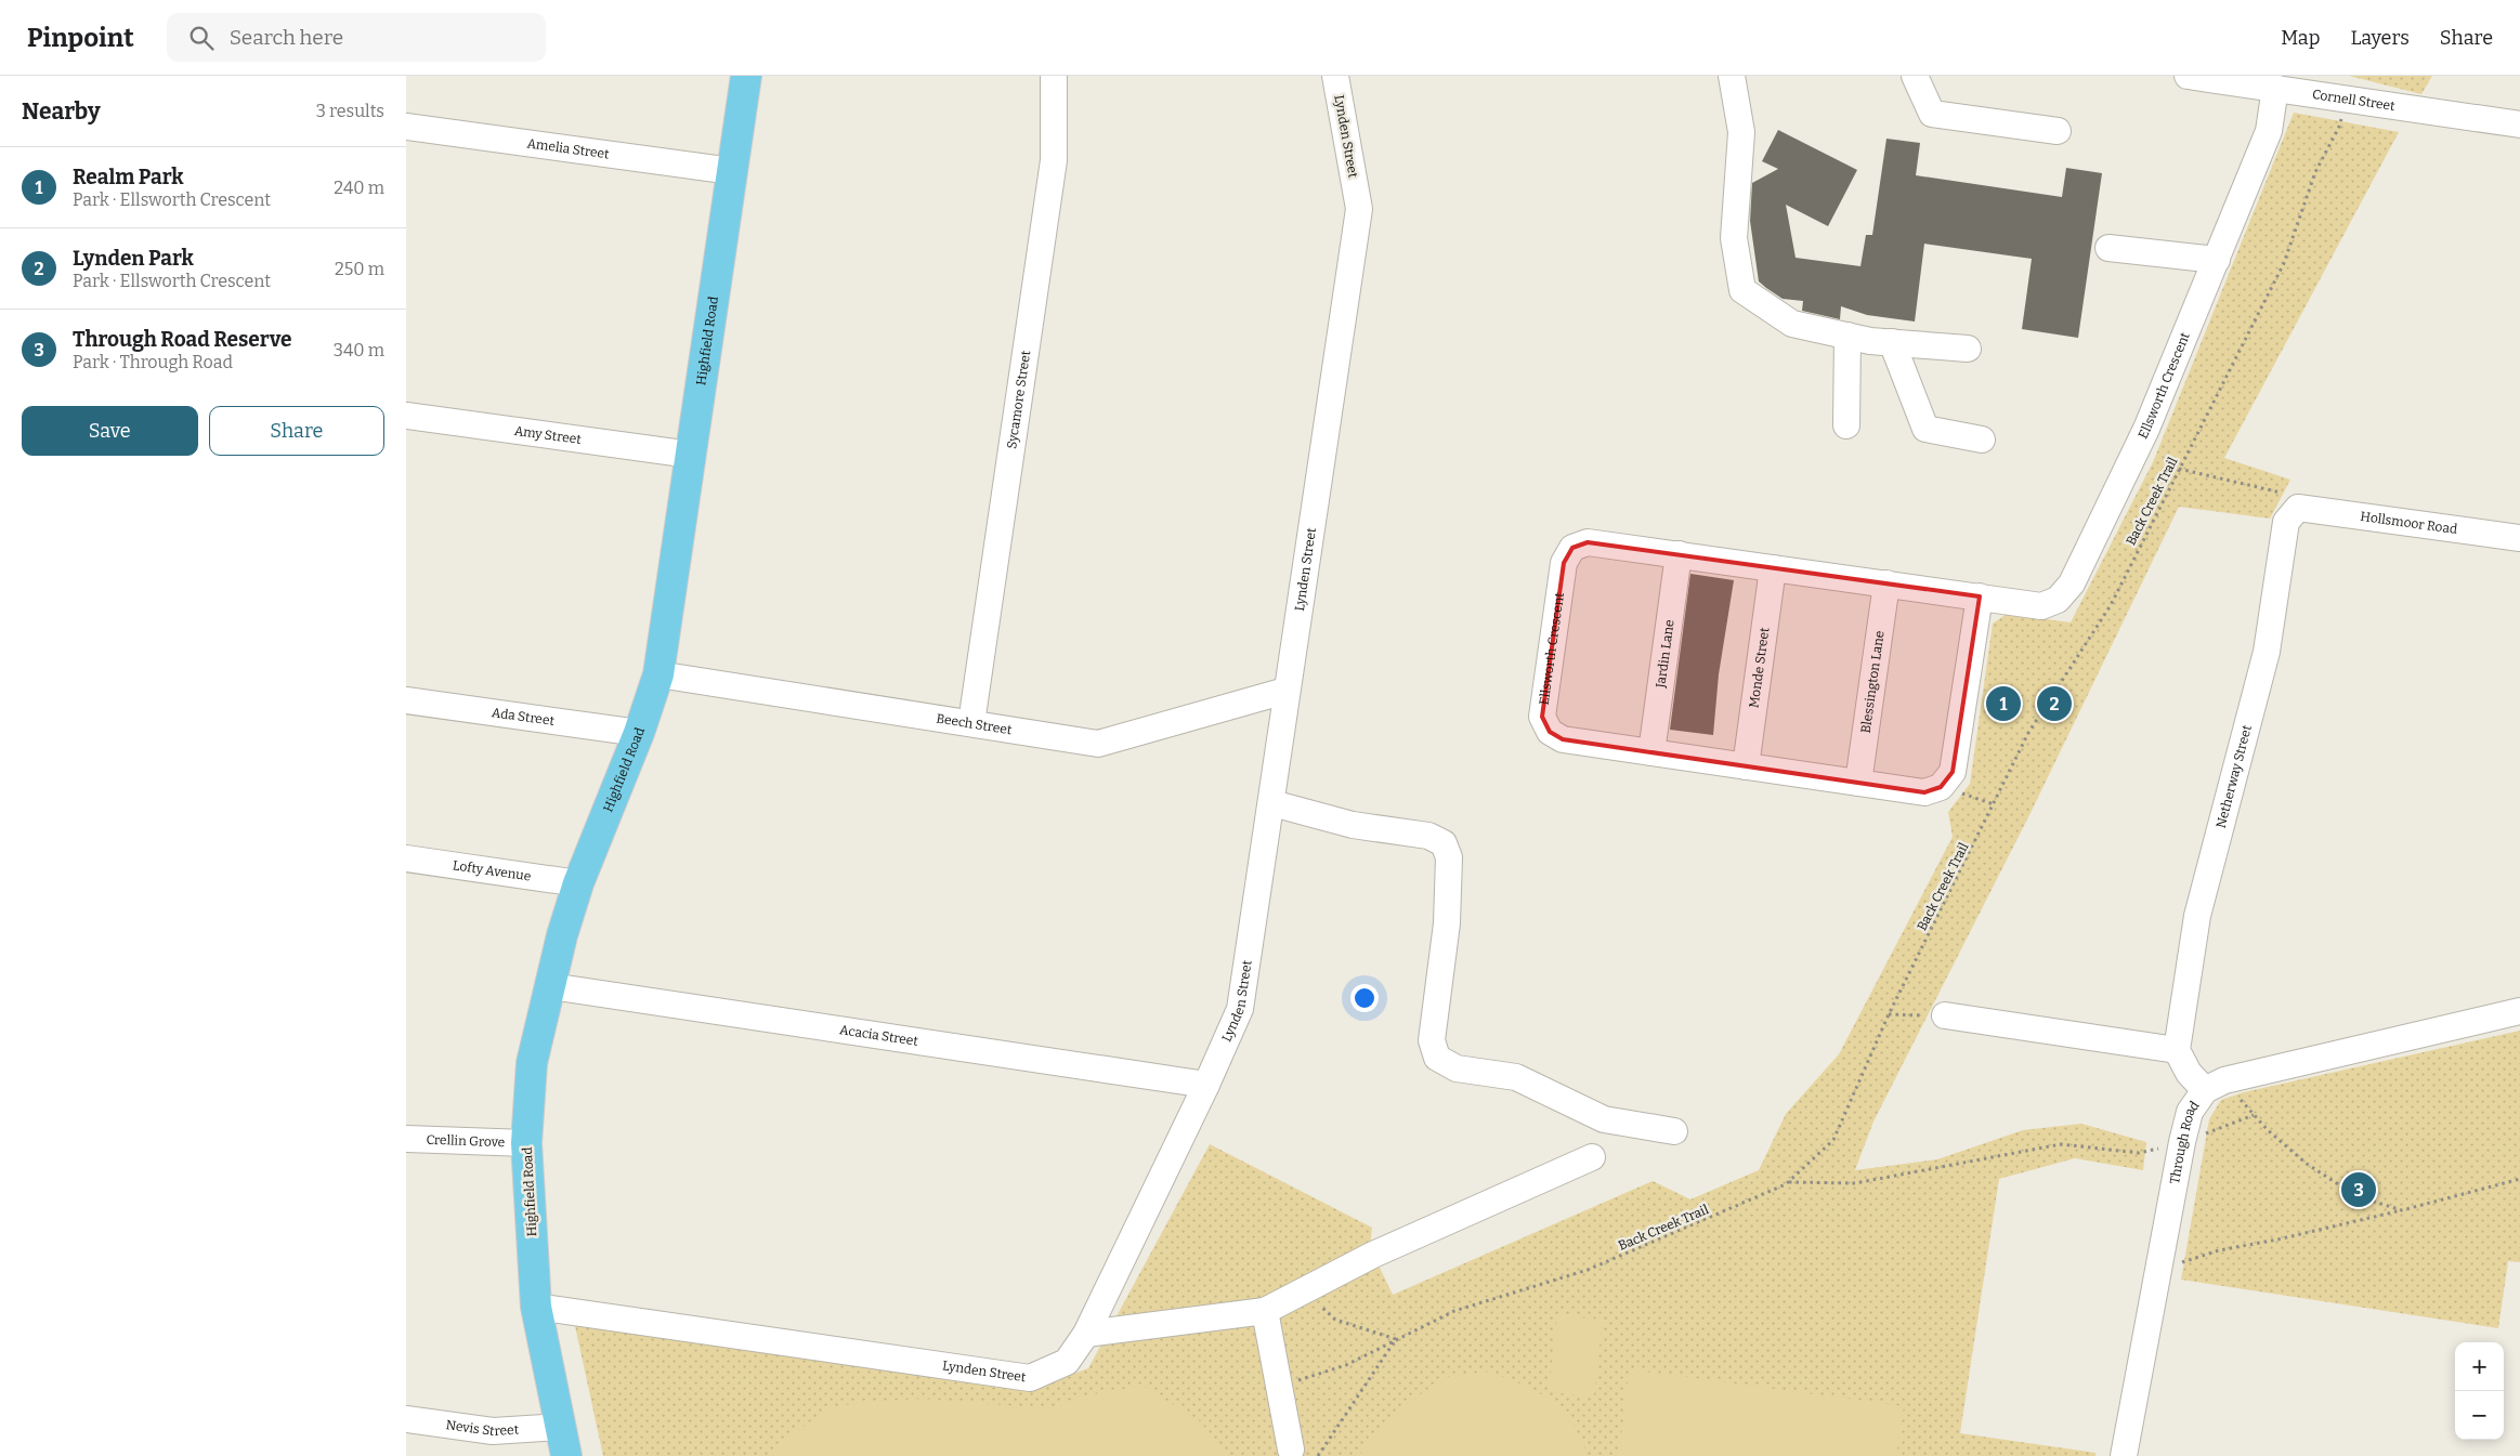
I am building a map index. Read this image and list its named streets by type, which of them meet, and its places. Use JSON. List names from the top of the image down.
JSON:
{
  "streets": {
    "main road": ["Highfield Road"],
    "street": [
      "Cornell Street",
      "Lynden Street",
      "Amelia Street",
      "Ellsworth Crescent",
      "Sycamore Street",
      "Amy Street",
      "Hollsmoor Road",
      "Jardin Lane",
      "Monde Street",
      "Blessington Lane",
      "Ada Street",
      "Beech Street",
      "Netherway Street",
      "Lofty Avenue",
      "Acacia Street",
      "Crellin Grove",
      "Through Road",
      "Nevis Street"
    ],
    "path": ["Back Creek Trail"]
  },
  "crossings": [
    ["Cornell Street", "Ellsworth Crescent"],
    ["Cornell Street", "Back Creek Trail"],
    ["Lynden Street", "Highfield Road"],
    ["Lynden Street", "Beech Street"],
    ["Lynden Street", "Acacia Street"],
    ["Amelia Street", "Highfield Road"],
    ["Highfield Road", "Amy Street"],
    ["Highfield Road", "Ada Street"],
    ["Highfield Road", "Beech Street"],
    ["Highfield Road", "Lofty Avenue"],
    ["Highfield Road", "Acacia Street"],
    ["Highfield Road", "Crellin Grove"],
    ["Highfield Road", "Nevis Street"],
    ["Ellsworth Crescent", "Jardin Lane"],
    ["Ellsworth Crescent", "Monde Street"],
    ["Ellsworth Crescent", "Blessington Lane"],
    ["Sycamore Street", "Beech Street"],
    ["Hollsmoor Road", "Netherway Street"]
  ],
  "page": {
    "header": "Pinpoint",
    "search": "Search here",
    "nav": ["Map", "Layers", "Share"],
    "heading": ["Nearby", "3 results"],
    "list": [
      {
        "mark": "1",
        "name": "Realm Park",
        "note": "Park · Ellsworth Crescent",
        "value": "240 m"
      },
      {
        "mark": "2",
        "name": "Lynden Park",
        "note": "Park · Ellsworth Crescent",
        "value": "250 m"
      },
      {
        "mark": "3",
        "name": "Through Road Reserve",
        "note": "Park · Through Road",
        "value": "340 m"
      }
    ],
    "buttons": ["Save", "Share"],
    "pins": ["1", "2", "3"],
    "map_buttons": ["+", "−"]
  }
}
